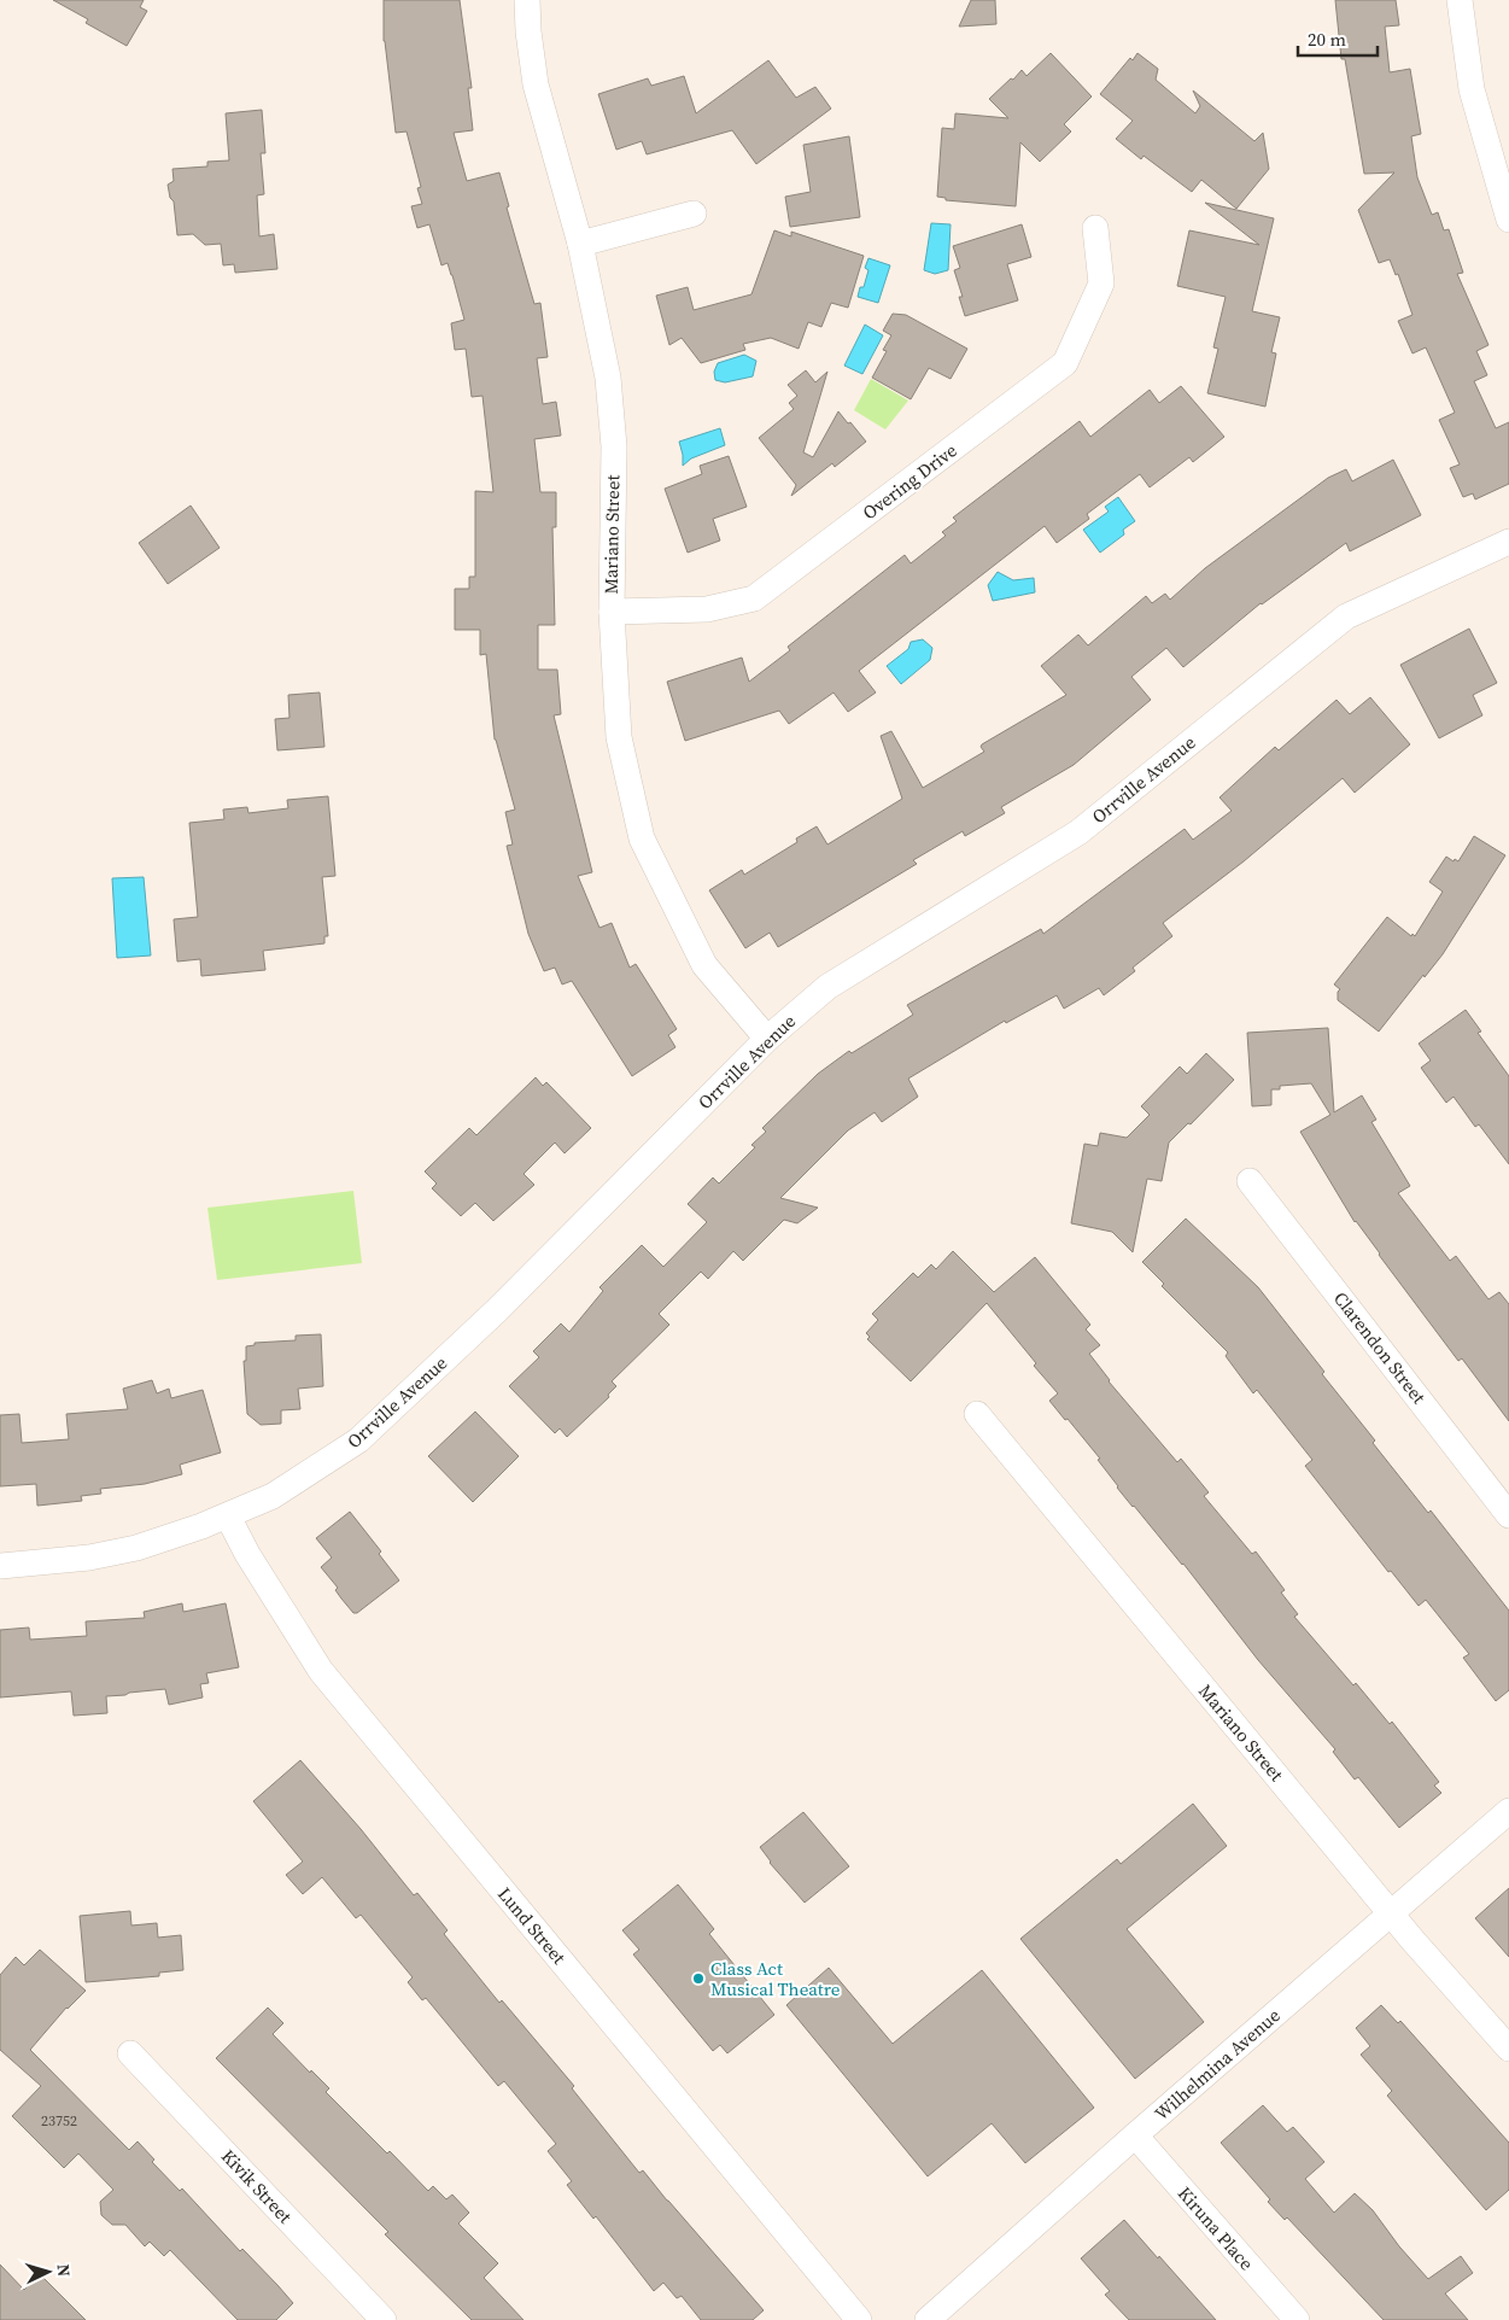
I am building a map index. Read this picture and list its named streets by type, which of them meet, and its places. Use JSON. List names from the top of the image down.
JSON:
{
  "streets": {
    "street": [
      "Overing Drive",
      "Mariano Street",
      "Orrville Avenue",
      "Clarendon Street",
      "Lund Street",
      "Wilhelmina Avenue",
      "Kivik Street",
      "Kiruna Place"
    ]
  },
  "crossings": [
    ["Overing Drive", "Mariano Street"],
    ["Mariano Street", "Orrville Avenue"],
    ["Mariano Street", "Wilhelmina Avenue"],
    ["Orrville Avenue", "Lund Street"],
    ["Wilhelmina Avenue", "Kiruna Place"]
  ],
  "places": ["Class Act Musical Theatre"],
  "house_numbers": ["23752"],
  "scale_bar": "20 m",
  "north": "right"
}
